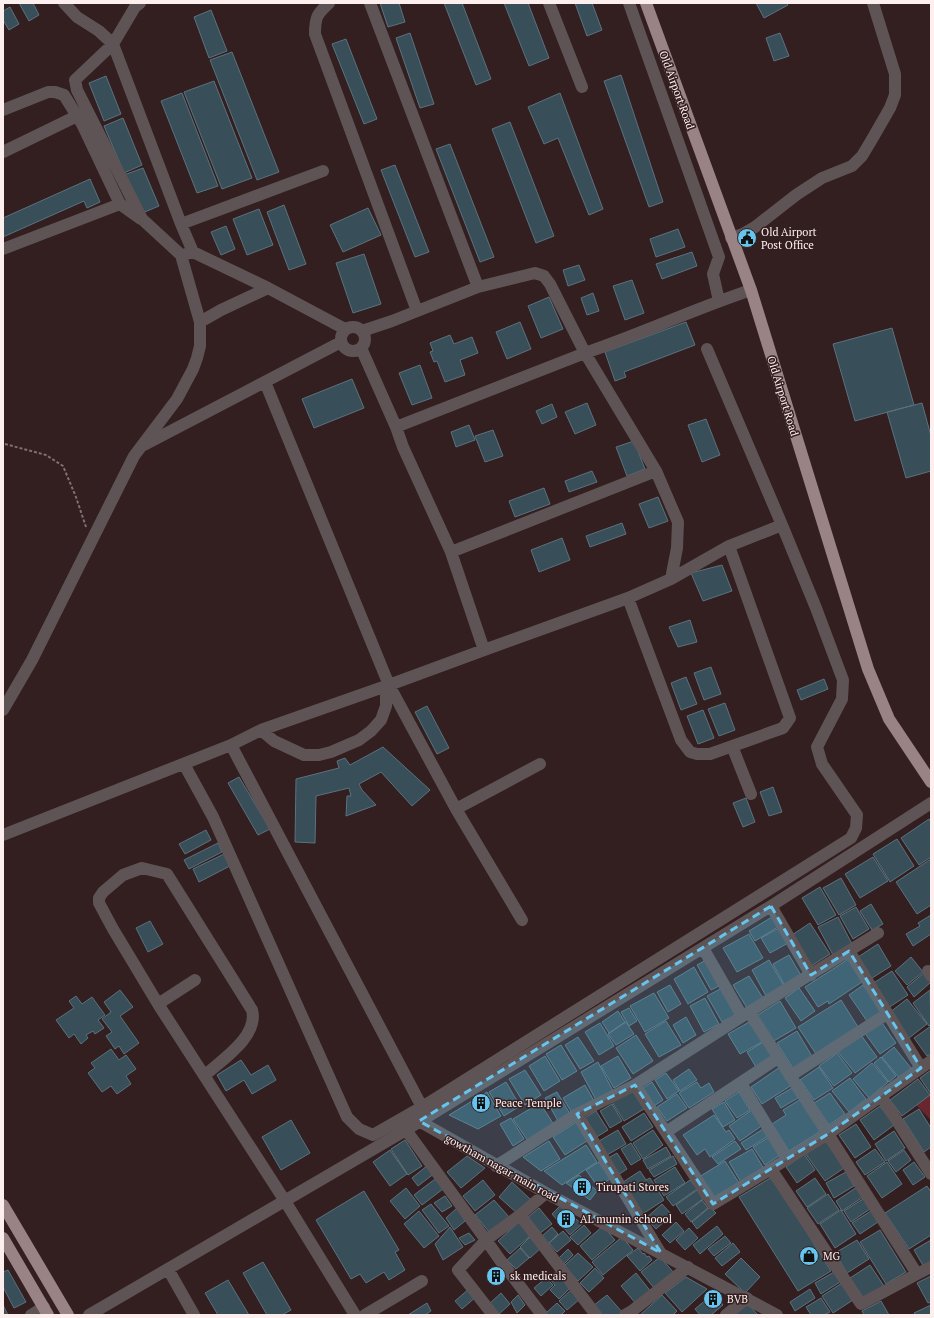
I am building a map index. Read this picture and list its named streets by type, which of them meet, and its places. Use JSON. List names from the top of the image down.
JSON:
{
  "streets": {
    "main road": ["Old Airport Road"],
    "street": ["gowtham nagar main road"]
  },
  "places": {
    "public building": ["Old Airport Post Office"],
    "building": [
      "Peace Temple",
      "Tirupati Stores",
      "AL mumin schoool",
      "sk medicals",
      "BVB"
    ],
    "shop": ["MG"]
  }
}
